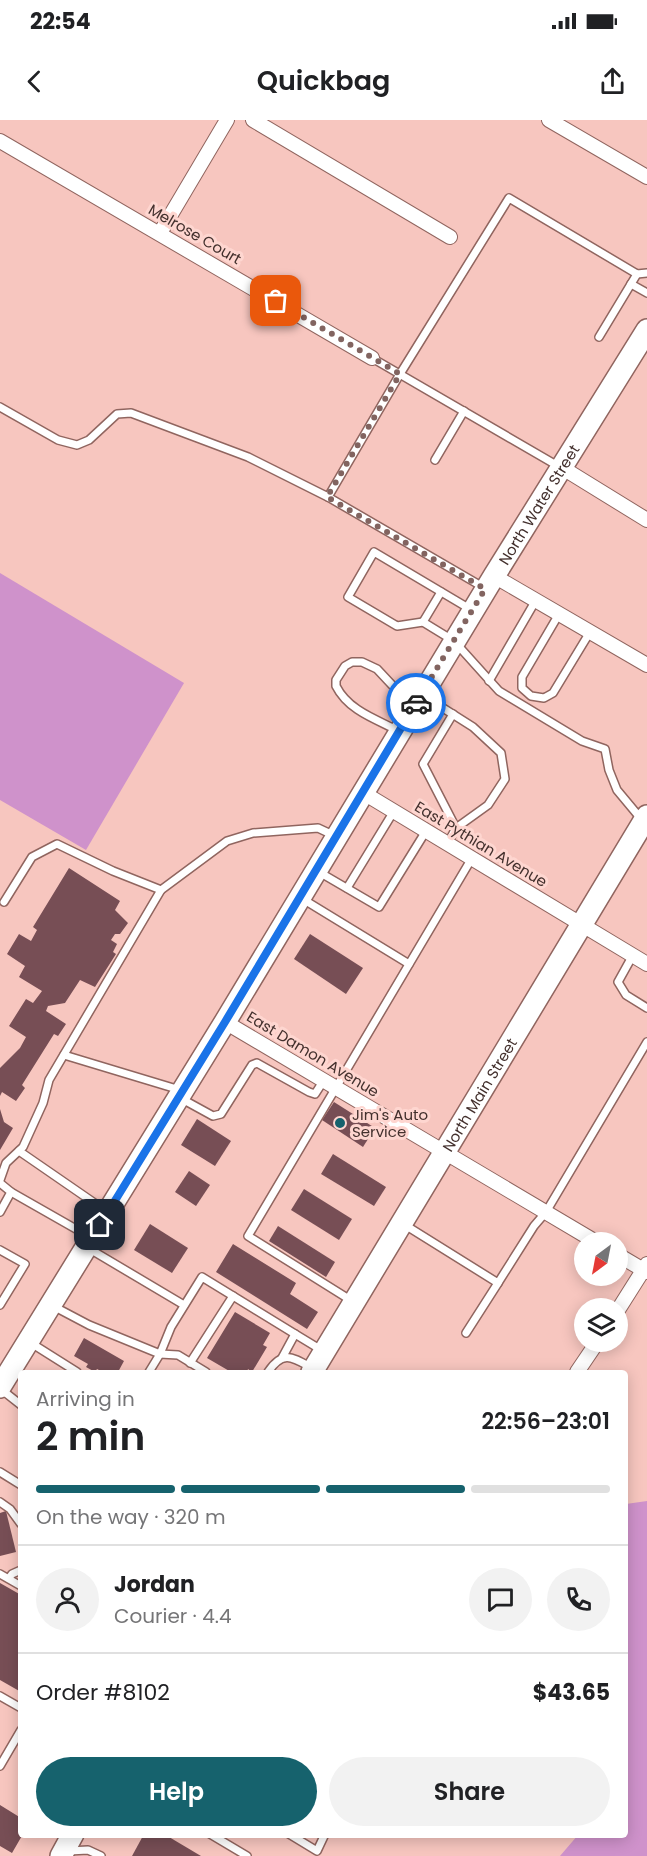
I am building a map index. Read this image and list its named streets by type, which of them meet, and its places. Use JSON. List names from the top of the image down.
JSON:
{
  "streets": {
    "main road": ["North Water Street", "North Main Street"],
    "street": ["Melrose Court", "East Pythian Avenue", "East Damon Avenue"]
  },
  "crossings": [
    ["North Water Street", "East Pythian Avenue"],
    ["North Water Street", "East Damon Avenue"],
    ["East Pythian Avenue", "North Main Street"],
    ["East Damon Avenue", "North Main Street"]
  ],
  "places": ["Jim's Auto Service"],
  "north": "bottom left",
  "page": {
    "status": "22:54",
    "header": "Quickbag",
    "heading": ["2 min", "Arriving in", "22:56–23:01"],
    "panel": [
      "Jordan",
      "Courier · 4.4",
      "Order #8102",
      "$43.65"
    ],
    "bar": "On the way · 320 m",
    "buttons": ["Help", "Share"]
  }
}
